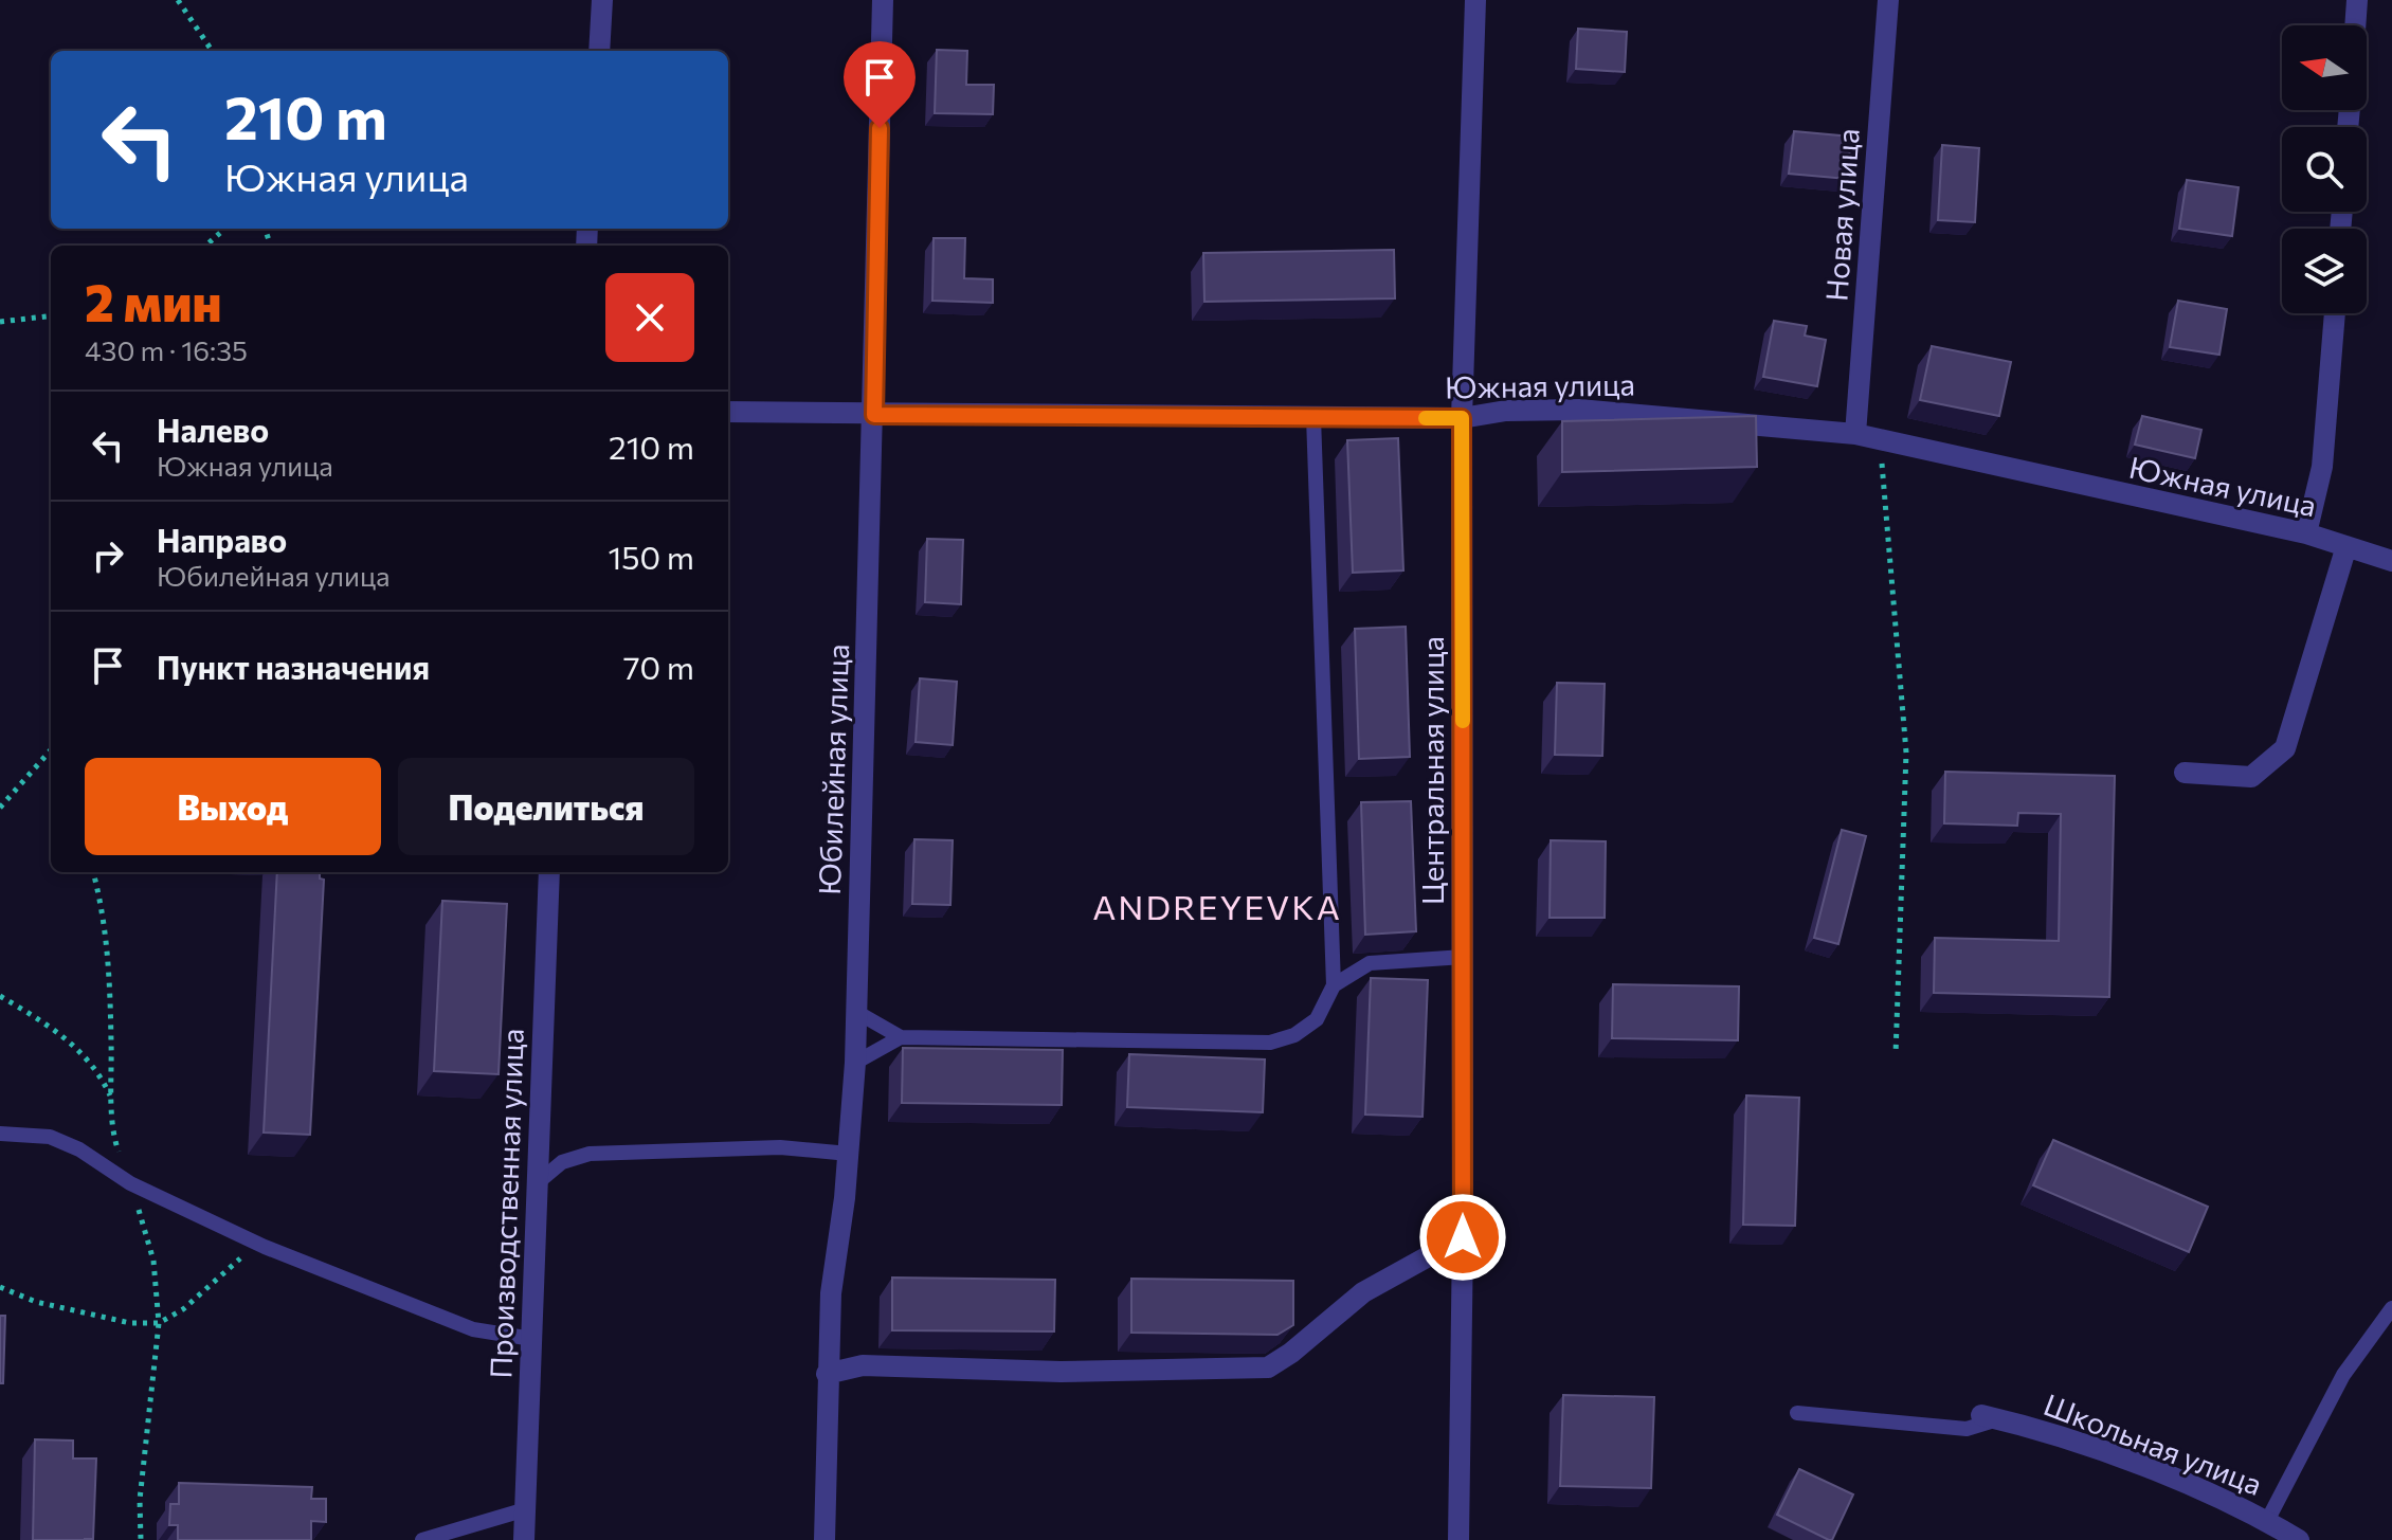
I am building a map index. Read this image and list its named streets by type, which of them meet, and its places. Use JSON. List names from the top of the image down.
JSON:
{
  "streets": {
    "street": [
      "Новая улица",
      "Южная улица",
      "Юбилейная улица",
      "Центральная улица",
      "Производственная улица",
      "Школьная улица"
    ]
  },
  "crossings": [
    ["Новая улица", "Южная улица"],
    ["Южная улица", "Юбилейная улица"],
    ["Южная улица", "Центральная улица"]
  ],
  "districts": ["ANDREYEVKA"],
  "north": "left",
  "page": {
    "turn": ["210 m", "Южная улица"],
    "heading": ["2 мин", "430 m · 16:35"],
    "list": [
      {
        "name": "Налево",
        "note": "Южная улица",
        "value": "210 m"
      },
      {
        "name": "Направо",
        "note": "Юбилейная улица",
        "value": "150 m"
      },
      {
        "name": "Пункт назначения",
        "value": "70 m"
      }
    ],
    "buttons": ["Выход", "Поделиться"]
  }
}
